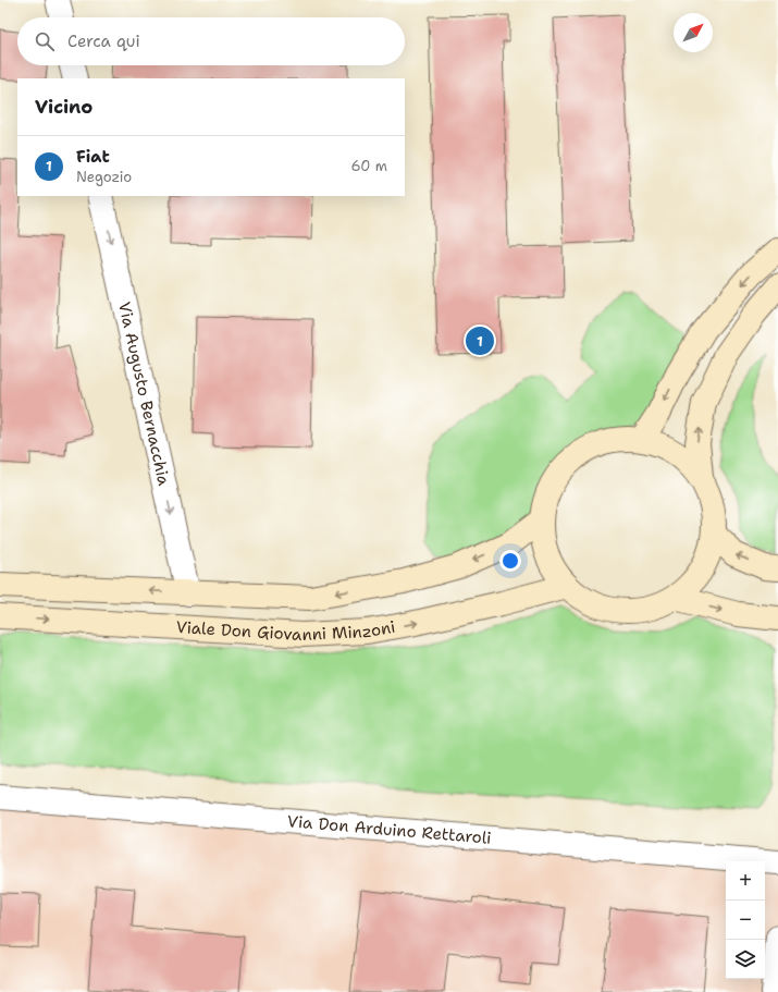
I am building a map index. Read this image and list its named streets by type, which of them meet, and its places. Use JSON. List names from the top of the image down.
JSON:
{
  "streets": {
    "main road": ["Viale Don Giovanni Minzoni"],
    "street": ["Via Augusto Bernacchia", "Via Don Arduino Rettaroli"]
  },
  "crossings": [
    ["Via Augusto Bernacchia", "Viale Don Giovanni Minzoni"]
  ],
  "one_way": ["Via Augusto Bernacchia"],
  "north": "top right",
  "page": {
    "search": "Cerca qui",
    "heading": "Vicino",
    "list": [
      {
        "mark": "1",
        "name": "Fiat",
        "note": "Negozio",
        "value": "60 m"
      }
    ],
    "pins": "1",
    "map_buttons": ["+", "−"]
  }
}
